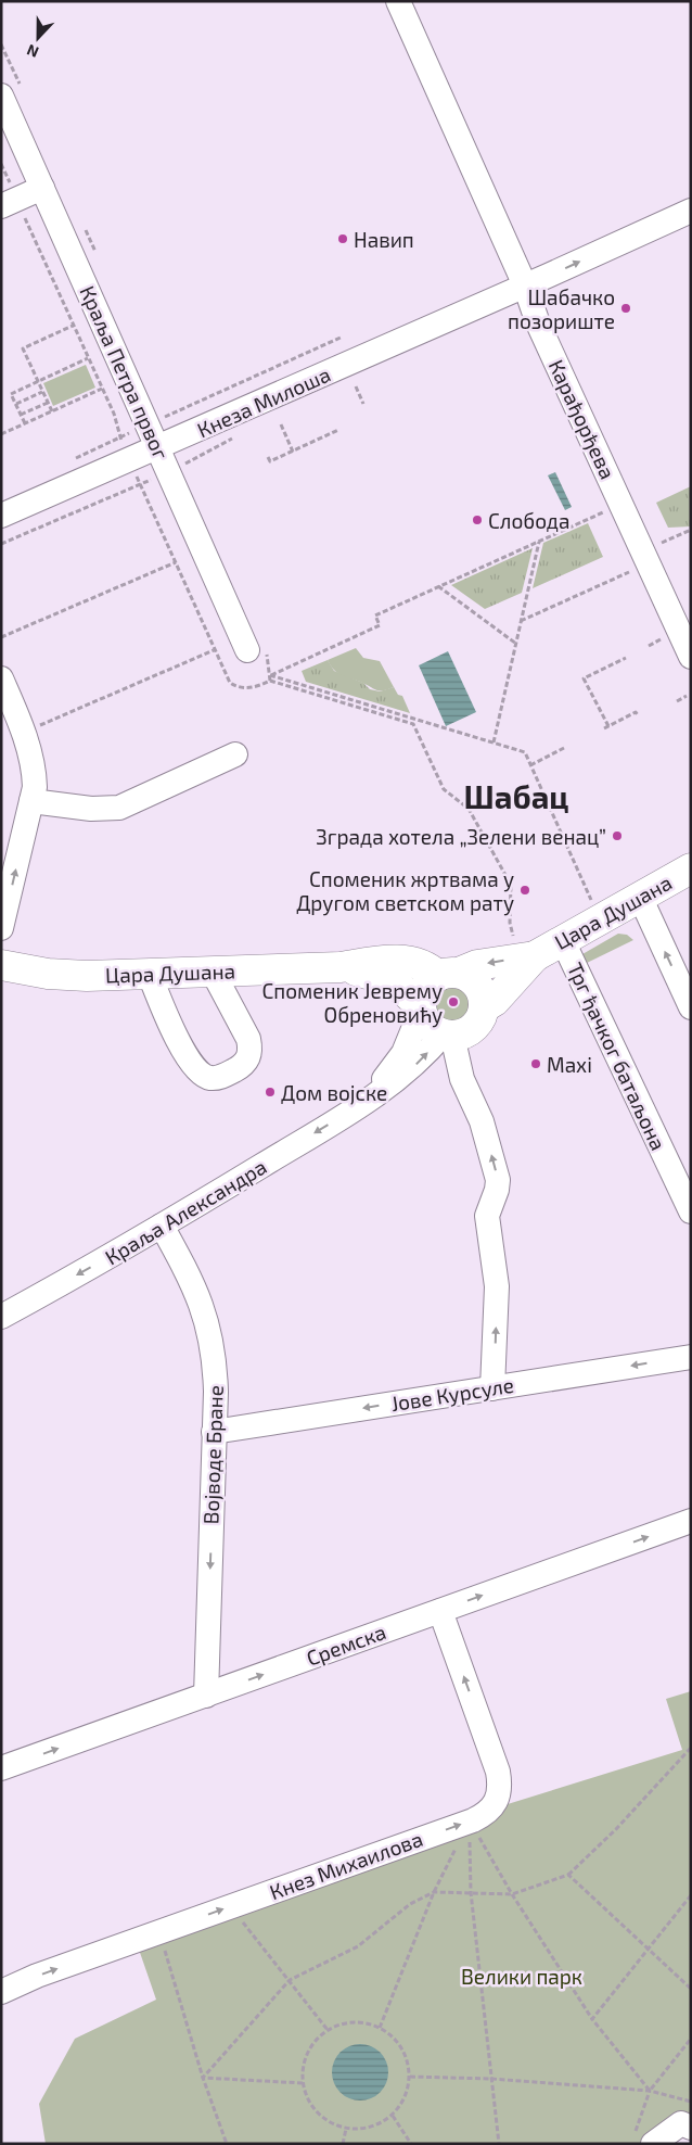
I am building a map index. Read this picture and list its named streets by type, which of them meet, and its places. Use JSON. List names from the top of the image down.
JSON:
{
  "streets": {
    "main road": ["Цара Душана"],
    "street": [
      "Краља Петра првог",
      "Кнеза Милоша",
      "Карађорђева",
      "Трг ђачког батаљона",
      "Краља Александра",
      "Јове Курсуле",
      "Војводе Бране",
      "Сремска",
      "Кнез Михаилова"
    ]
  },
  "crossings": [
    ["Краља Петра првог", "Кнеза Милоша"],
    ["Кнеза Милоша", "Карађорђева"],
    ["Цара Душана", "Трг ђачког батаљона"],
    ["Цара Душана", "Краља Александра"],
    ["Краља Александра", "Војводе Бране"],
    ["Јове Курсуле", "Војводе Бране"],
    ["Војводе Бране", "Сремска"],
    ["Сремска", "Кнез Михаилова"]
  ],
  "one_way": ["Јове Курсуле", "Војводе Бране", "Сремска"],
  "districts": ["Шабац"],
  "parks": ["Велики парк"],
  "places": [
    "Навип",
    "Шабачко позориште",
    "Слобода",
    "Зграда хотела „Зелени венац”",
    "Споменик жртвама у Другом светском рату",
    "Споменик Јеврему Обреновићу",
    "Maxi",
    "Дом војске"
  ],
  "north": "bottom"
}
